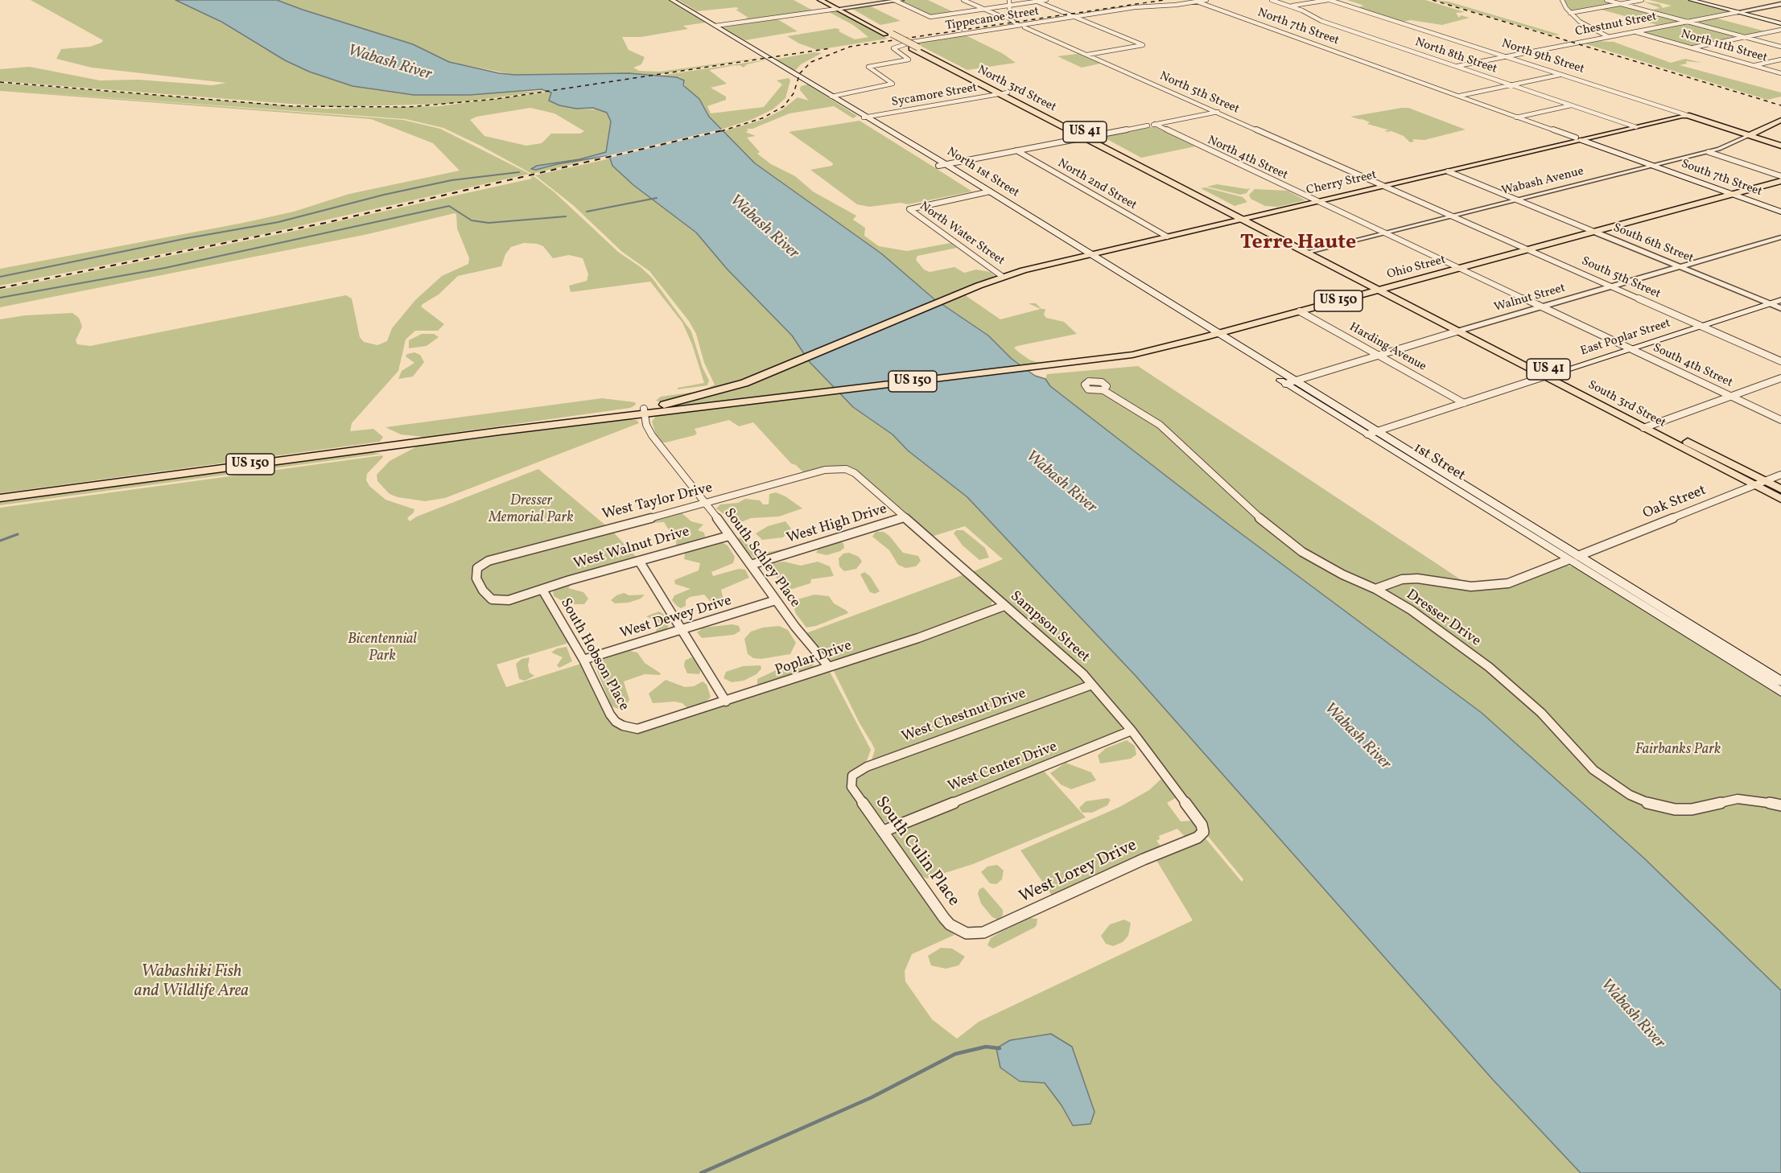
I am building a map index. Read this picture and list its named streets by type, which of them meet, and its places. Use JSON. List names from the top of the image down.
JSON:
{
  "streets": {
    "main road": [
      "North 7th Street",
      "North 9th Street",
      "North 3rd Street",
      "US 41",
      "North 1st Street",
      "South 7th Street",
      "Wabash Avenue",
      "Cherry Street",
      "Ohio Street",
      "US 150",
      "East Poplar Street",
      "South 3rd Street",
      "1st Street"
    ],
    "street": [
      "Tippecanoe Street",
      "Chestnut Street",
      "North 11th Street",
      "North 8th Street",
      "North 5th Street",
      "Sycamore Street",
      "North 4th Street",
      "North 2nd Street",
      "North Water Street",
      "South 6th Street",
      "South 5th Street",
      "Walnut Street",
      "Harding Avenue",
      "South 4th Street",
      "West Taylor Drive",
      "Oak Street",
      "West High Drive",
      "West Walnut Drive",
      "South Schley Place",
      "West Dewey Drive",
      "Dresser Drive",
      "Sampson Street",
      "South Hobson Place",
      "Poplar Drive",
      "West Chestnut Drive",
      "West Center Drive",
      "South Culin Place",
      "West Lorey Drive"
    ]
  },
  "crossings": [
    ["Tippecanoe Street", "North 7th Street"],
    ["Tippecanoe Street", "North 5th Street"],
    ["Tippecanoe Street", "North 1st Street"],
    ["Chestnut Street", "North 11th Street"],
    ["Chestnut Street", "North 8th Street"],
    ["Chestnut Street", "North 9th Street"],
    ["North 7th Street", "South 7th Street"],
    ["North 7th Street", "Wabash Avenue"],
    ["North 7th Street", "Cherry Street"],
    ["North 8th Street", "Cherry Street"],
    ["North 9th Street", "Wabash Avenue"],
    ["North 9th Street", "Cherry Street"],
    ["North 3rd Street", "Sycamore Street"],
    ["North 3rd Street", "Wabash Avenue"],
    ["North 3rd Street", "Cherry Street"],
    ["North 3rd Street", "South 3rd Street"],
    ["North 5th Street", "Wabash Avenue"],
    ["North 5th Street", "Cherry Street"],
    ["North 5th Street", "South 5th Street"],
    ["Sycamore Street", "North 1st Street"],
    ["North 4th Street", "Wabash Avenue"],
    ["North 4th Street", "Cherry Street"],
    ["North 4th Street", "South 4th Street"],
    ["North 1st Street", "Cherry Street"],
    ["North 1st Street", "North Water Street"],
    ["North 1st Street", "1st Street"],
    ["South 7th Street", "Wabash Avenue"],
    ["South 7th Street", "Ohio Street"],
    ["Wabash Avenue", "South 6th Street"],
    ["Wabash Avenue", "South 5th Street"],
    ["Wabash Avenue", "South 4th Street"],
    ["Wabash Avenue", "South 3rd Street"],
    ["Cherry Street", "North 2nd Street"],
    ["Cherry Street", "North Water Street"],
    ["Cherry Street", "South 6th Street"],
    ["Cherry Street", "US 150"],
    ["Cherry Street", "1st Street"],
    ["North Water Street", "US 150"],
    ["South 6th Street", "Ohio Street"],
    ["South 6th Street", "Walnut Street"],
    ["South 6th Street", "East Poplar Street"],
    ["Ohio Street", "South 5th Street"],
    ["Ohio Street", "US 150"],
    ["Ohio Street", "Harding Avenue"],
    ["Ohio Street", "South 4th Street"],
    ["Ohio Street", "South 3rd Street"],
    ["Ohio Street", "1st Street"],
    ["Ohio Street", "South Schley Place"],
    ["South 5th Street", "Walnut Street"],
    ["South 5th Street", "East Poplar Street"],
    ["Walnut Street", "Harding Avenue"],
    ["Walnut Street", "South 4th Street"],
    ["Walnut Street", "South 3rd Street"],
    ["Walnut Street", "1st Street"],
    ["US 150", "South Schley Place"],
    ["East Poplar Street", "Harding Avenue"],
    ["East Poplar Street", "South 4th Street"],
    ["East Poplar Street", "South 3rd Street"],
    ["East Poplar Street", "1st Street"],
    ["South 3rd Street", "Oak Street"],
    ["1st Street", "Oak Street"],
    ["West Taylor Drive", "South Schley Place"],
    ["West Taylor Drive", "Sampson Street"],
    ["West Taylor Drive", "South Hobson Place"],
    ["West High Drive", "South Schley Place"],
    ["West High Drive", "Sampson Street"],
    ["West Walnut Drive", "South Schley Place"],
    ["West Walnut Drive", "South Hobson Place"],
    ["South Schley Place", "West Dewey Drive"],
    ["South Schley Place", "Poplar Drive"],
    ["West Dewey Drive", "South Hobson Place"],
    ["Sampson Street", "Poplar Drive"],
    ["Sampson Street", "West Chestnut Drive"],
    ["Sampson Street", "West Center Drive"],
    ["Sampson Street", "West Lorey Drive"],
    ["South Hobson Place", "Poplar Drive"],
    ["West Chestnut Drive", "South Culin Place"],
    ["West Center Drive", "South Culin Place"],
    ["South Culin Place", "West Lorey Drive"]
  ],
  "districts": ["Terre Haute"],
  "water": ["Wabash River"],
  "parks": [
    "Dresser Memorial Park",
    "Bicentennial Park",
    "Fairbanks Park",
    "Wabashiki Fish and Wildlife Area"
  ]
}
